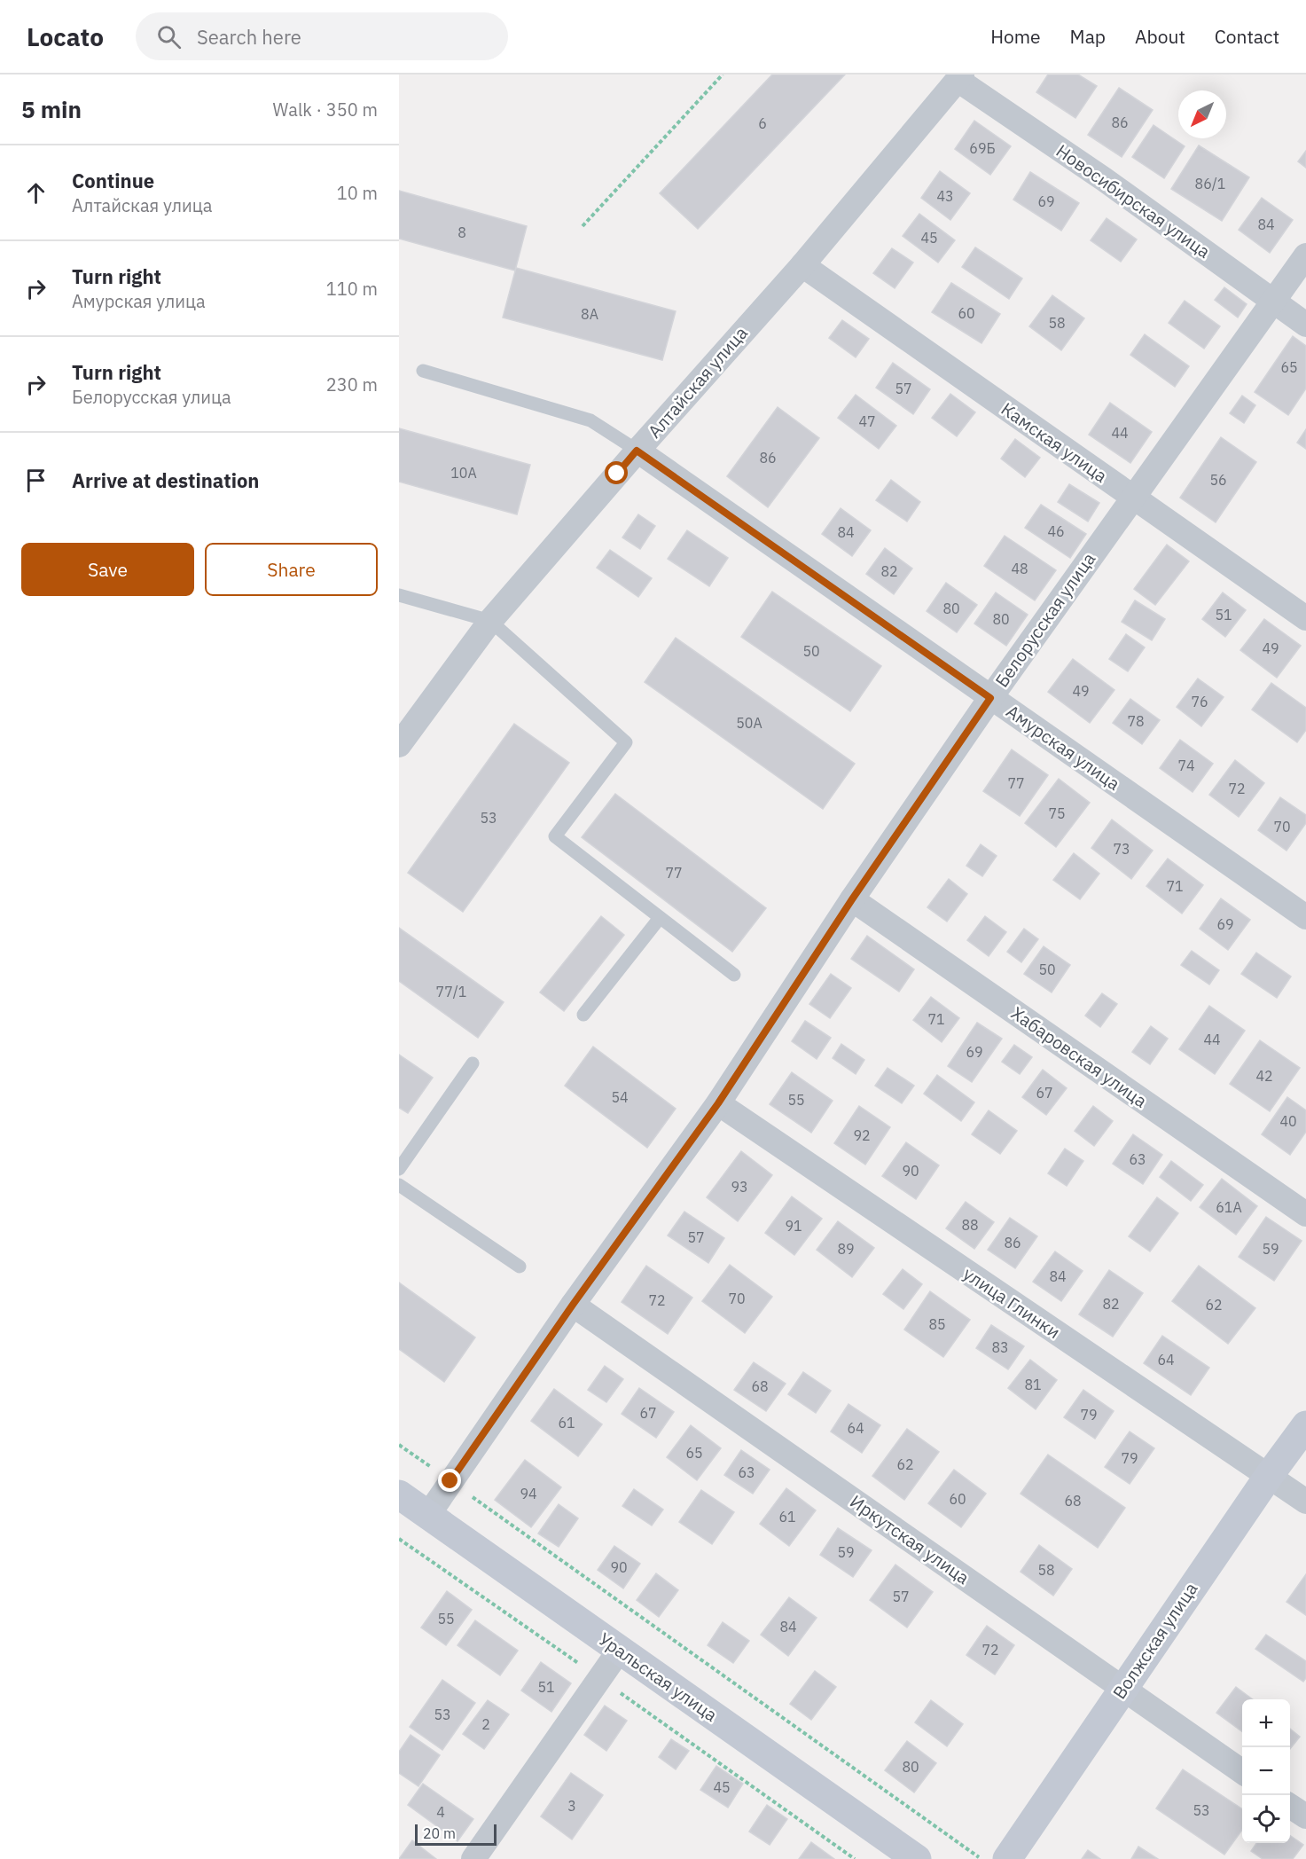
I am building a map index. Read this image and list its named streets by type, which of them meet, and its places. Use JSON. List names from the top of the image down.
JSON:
{
  "streets": {
    "main road": ["Волжская улица", "Уральская улица"],
    "street": [
      "Новосибирская улица",
      "Алтайская улица",
      "Камская улица",
      "Белорусская улица",
      "Амурская улица",
      "Хабаровская улица",
      "улица Глинки",
      "Иркутская улица"
    ]
  },
  "crossings": [
    ["Новосибирская улица", "Алтайская улица"],
    ["Новосибирская улица", "Белорусская улица"],
    ["Алтайская улица", "Камская улица"],
    ["Алтайская улица", "Амурская улица"],
    ["Камская улица", "Белорусская улица"],
    ["Белорусская улица", "Амурская улица"],
    ["Белорусская улица", "Хабаровская улица"],
    ["Белорусская улица", "улица Глинки"],
    ["Белорусская улица", "Иркутская улица"],
    ["Белорусская улица", "Уральская улица"],
    ["улица Глинки", "Волжская улица"],
    ["Иркутская улица", "Волжская улица"]
  ],
  "house_numbers": [
    "86",
    "6",
    "69Б",
    "86/1",
    "43",
    "69",
    "84",
    "8",
    "45",
    "60",
    "8А",
    "58",
    "65",
    "57",
    "47",
    "44",
    "86",
    "10А",
    "56",
    "46",
    "84",
    "48",
    "82",
    "80",
    "51",
    "80",
    "49",
    "50",
    "49",
    "76",
    "78",
    "50А",
    "74",
    "77",
    "72",
    "75",
    "53",
    "70",
    "73",
    "77",
    "71",
    "69",
    "50",
    "77/1",
    "71",
    "44",
    "69",
    "42",
    "67",
    "54",
    "55",
    "40",
    "92",
    "63",
    "90",
    "93",
    "61А",
    "88",
    "91",
    "57",
    "86",
    "89",
    "59",
    "84",
    "70",
    "72",
    "82",
    "62",
    "85",
    "83",
    "64",
    "81",
    "68",
    "67",
    "79",
    "61",
    "64",
    "65",
    "79",
    "62",
    "63",
    "94",
    "60",
    "68",
    "61",
    "59",
    "90",
    "58",
    "57",
    "55",
    "84",
    "72",
    "51",
    "53",
    "2",
    "80",
    "45",
    "3",
    "53",
    "4"
  ],
  "scale_bar": "20 m",
  "north": "bottom left",
  "page": {
    "header": "Locato",
    "search": "Search here",
    "nav": [
      "Home",
      "Map",
      "About",
      "Contact"
    ],
    "heading": ["5 min", "Walk · 350 m"],
    "list": [
      ["Continue", "Алтайская улица", "10 m"],
      ["Turn right", "Амурская улица", "110 m"],
      ["Turn right", "Белорусская улица", "230 m"],
      "Arrive at destination"
    ],
    "buttons": ["Save", "Share"],
    "map_buttons": ["+", "−"],
    "scale": "20 m"
  }
}
